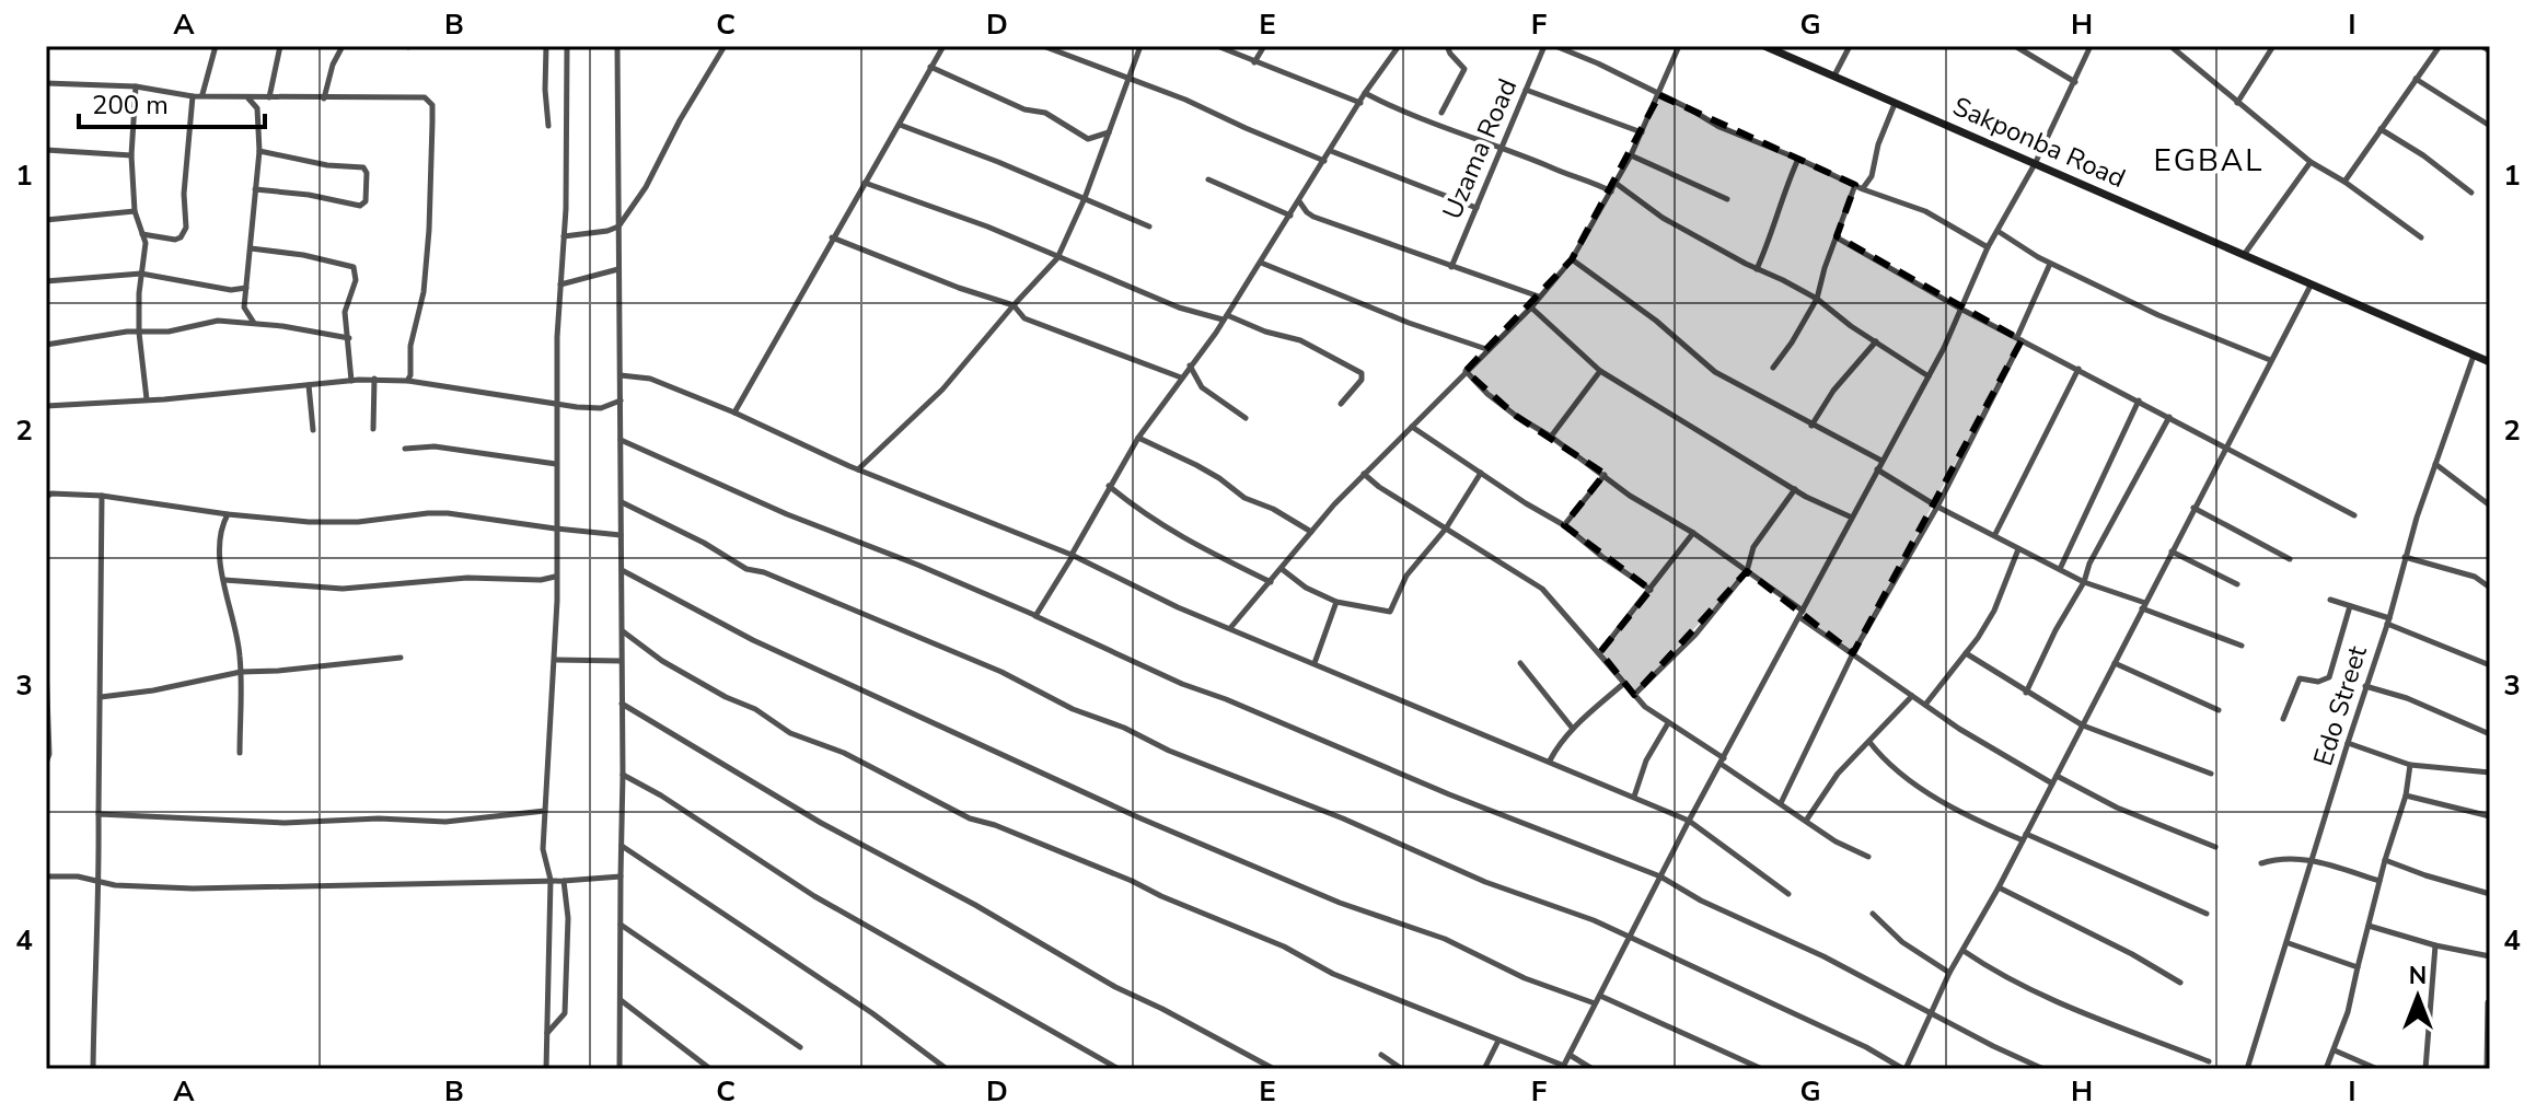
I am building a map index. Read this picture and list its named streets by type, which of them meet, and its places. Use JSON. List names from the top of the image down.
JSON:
{
  "streets": {
    "main road": ["Sakponba Road"],
    "street": ["Uzama Road", "Edo Street"]
  },
  "crossings": [
    ["Sakponba Road", "Edo Street"]
  ],
  "districts": ["EGBAL"],
  "scale_bar": "200 m",
  "north": "top",
  "grid": {
    "columns": [
      "A",
      "B",
      "C",
      "D",
      "E",
      "F",
      "G",
      "H",
      "I"
    ],
    "rows": [
      "1",
      "2",
      "3",
      "4"
    ]
  }
}
